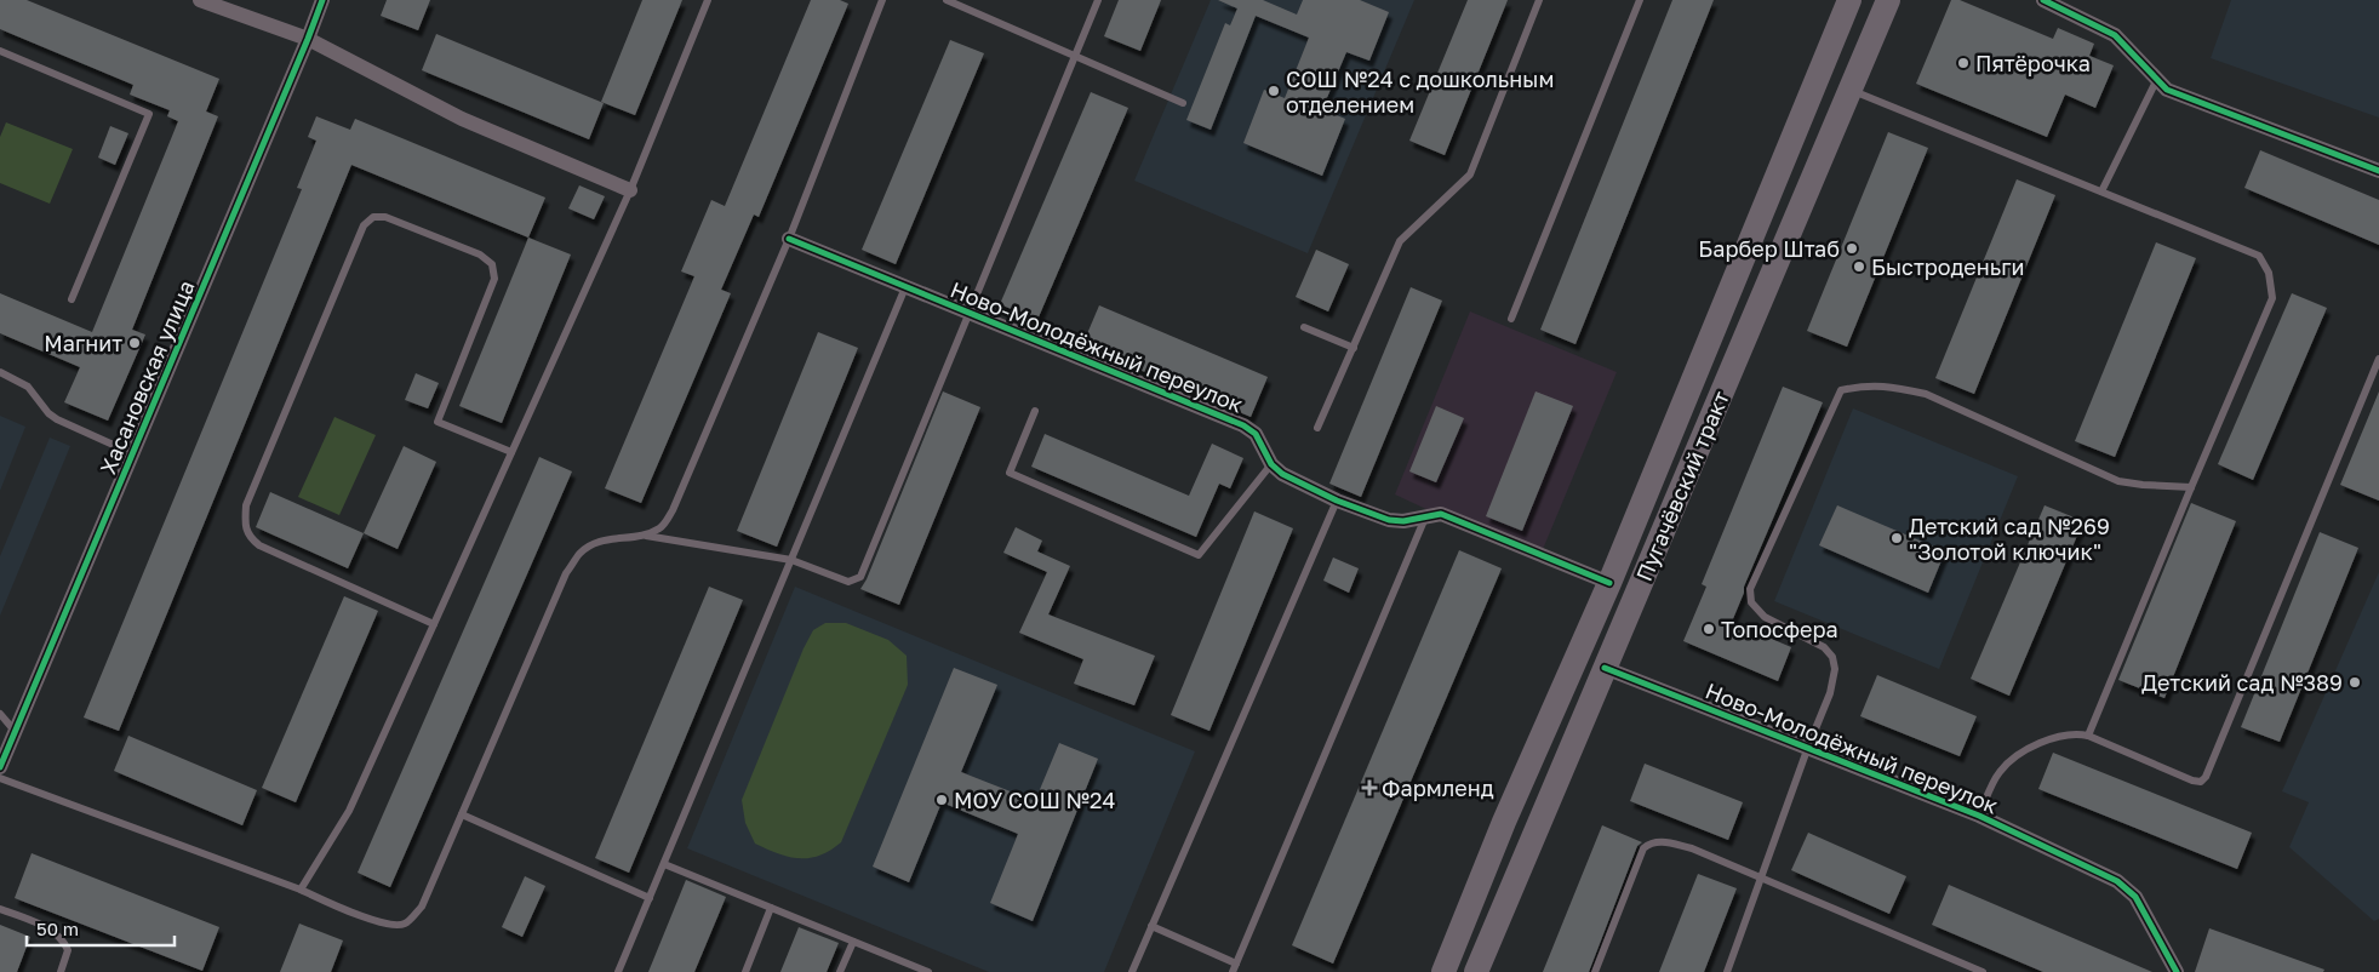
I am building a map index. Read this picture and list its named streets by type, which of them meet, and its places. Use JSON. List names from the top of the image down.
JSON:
{
  "streets": {
    "main road": ["Пугачёвский тракт"],
    "street": ["Ново-Молодёжный переулок", "Хасановская улица"]
  },
  "crossings": [
    ["Ново-Молодёжный переулок", "Пугачёвский тракт"]
  ],
  "places": {
    "other": [
      "Пятёрочка",
      "СОШ №24 с дошкольным отделением",
      "Барбер Штаб",
      "Быстроденьги",
      "Магнит",
      "Детский сад №269 \"Золотой ключик\"",
      "Топосфера",
      "Детский сад №389",
      "МОУ СОШ №24"
    ],
    "health": ["Фармленд"]
  },
  "scale_bar": "50 m"
}
